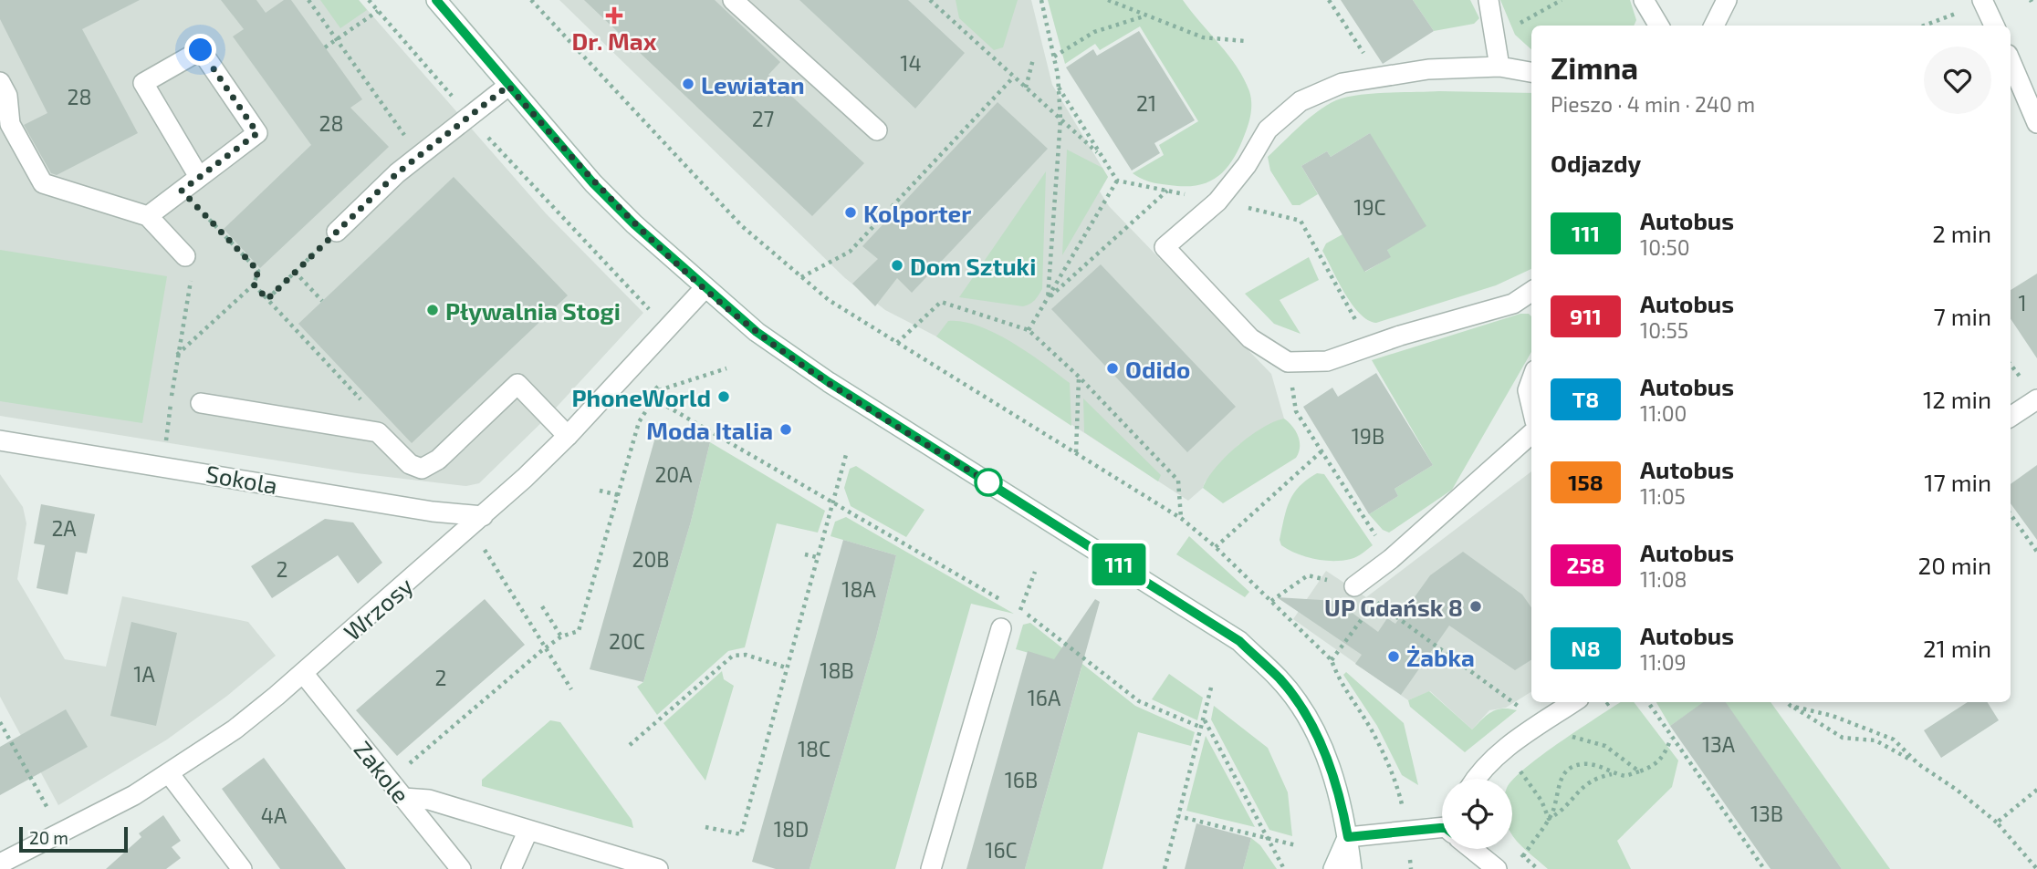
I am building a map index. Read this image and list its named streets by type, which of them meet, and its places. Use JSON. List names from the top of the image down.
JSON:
{
  "streets": {
    "street": ["Sokola", "Wrzosy", "Zakole"]
  },
  "crossings": [
    ["Sokola", "Wrzosy"],
    ["Wrzosy", "Zakole"]
  ],
  "places": {
    "health": ["Dr. Max"],
    "other": [
      "Lewiatan",
      "Kolporter",
      "Dom Sztuki",
      "Pływalnia Stogi",
      "Odido",
      "PhoneWorld",
      "Moda Italia",
      "UP Gdańsk 8",
      "Żabka"
    ]
  },
  "lines": ["bus line 111"],
  "house_numbers": [
    "14",
    "28",
    "21",
    "27",
    "28",
    "19C",
    "1",
    "19B",
    "20A",
    "2A",
    "20B",
    "2",
    "18A",
    "20C",
    "18B",
    "1A",
    "2",
    "16A",
    "13A",
    "18C",
    "16B",
    "13B",
    "4A",
    "18D",
    "16C"
  ],
  "scale_bar": "20 m",
  "page": {
    "on_map": "111",
    "heading": [
      ["Zimna", "Pieszo · 4 min · 240 m"],
      "Odjazdy"
    ],
    "list": [
      {
        "mark": "111",
        "name": "Autobus",
        "note": "10:50",
        "value": "2 min"
      },
      {
        "mark": "911",
        "name": "Autobus",
        "note": "10:55",
        "value": "7 min"
      },
      {
        "mark": "T8",
        "name": "Autobus",
        "note": "11:00",
        "value": "12 min"
      },
      {
        "mark": "158",
        "name": "Autobus",
        "note": "11:05",
        "value": "17 min"
      },
      {
        "mark": "258",
        "name": "Autobus",
        "note": "11:08",
        "value": "20 min"
      },
      {
        "mark": "N8",
        "name": "Autobus",
        "note": "11:09",
        "value": "21 min"
      }
    ],
    "scale": "20 m"
  }
}
